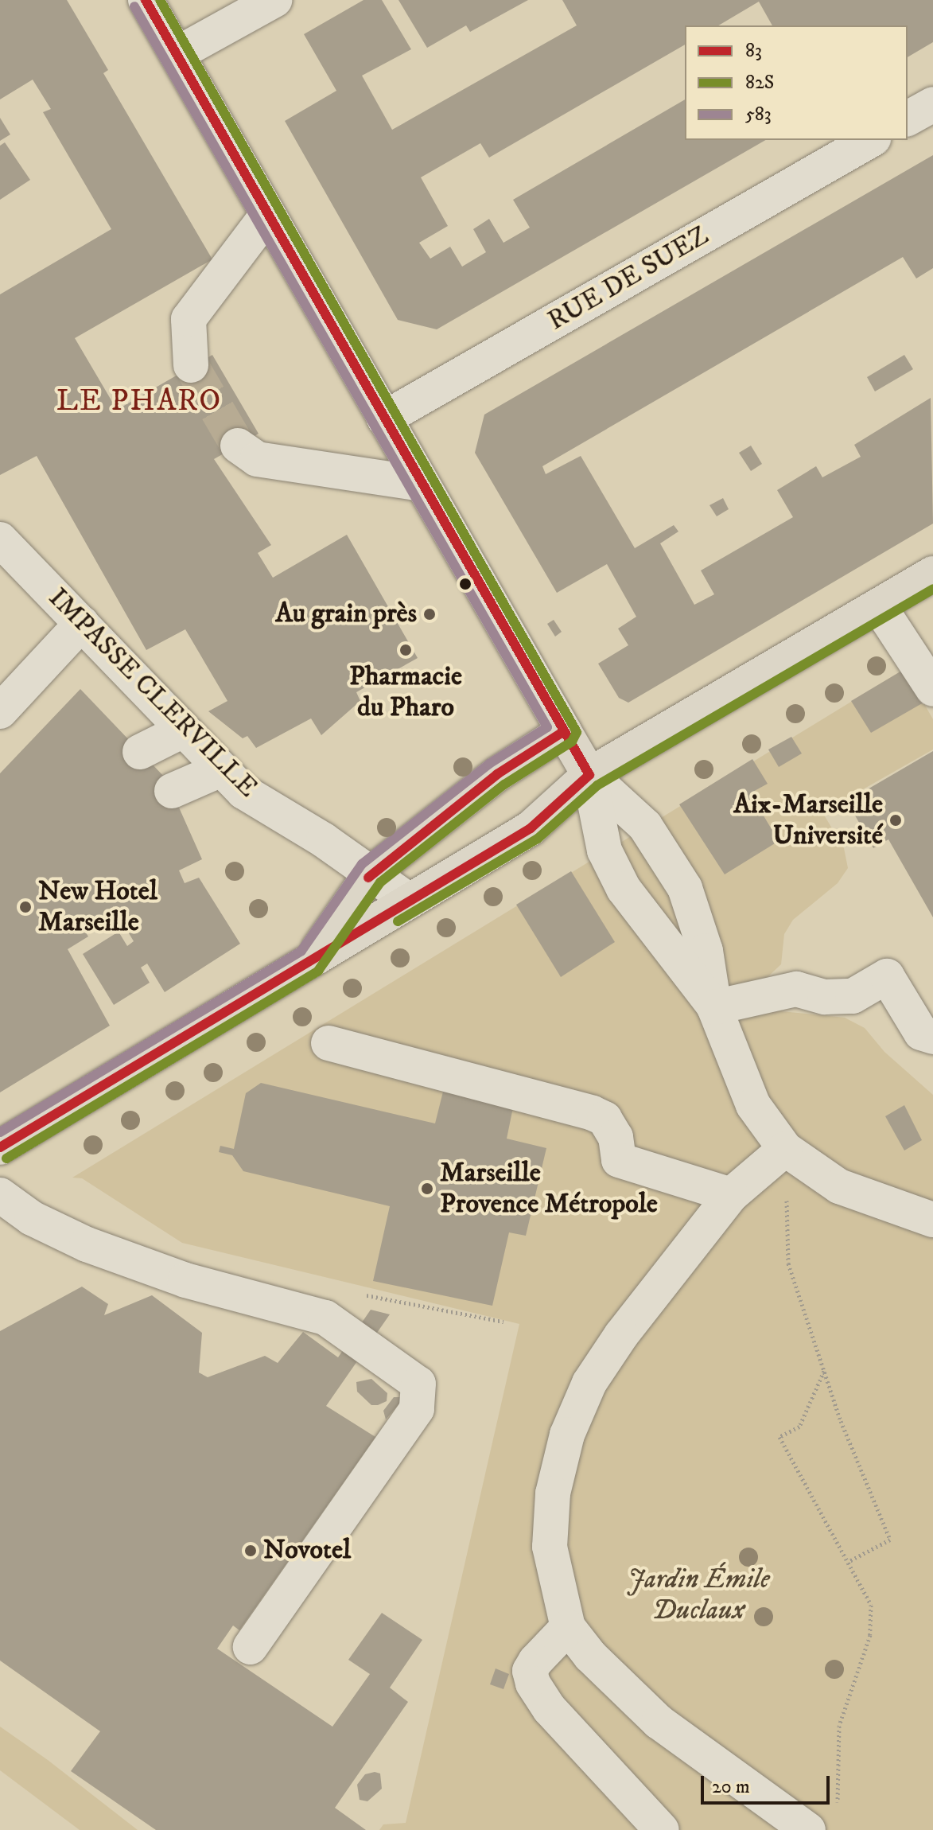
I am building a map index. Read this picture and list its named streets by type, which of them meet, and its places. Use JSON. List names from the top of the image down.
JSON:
{
  "streets": {
    "street": ["RUE DE SUEZ", "IMPASSE CLERVILLE"]
  },
  "districts": ["LE PHARO"],
  "parks": ["Jardin Émile Duclaux"],
  "places": [
    "Au grain près",
    "Pharmacie du Pharo",
    "Aix-Marseille Université",
    "New Hotel Marseille",
    "Marseille Provence Métropole",
    "Novotel"
  ],
  "lines": ["transit line 83", "transit line 82S", "transit line 583"],
  "legend": ["83", "82S", "583"],
  "scale_bar": "20 m"
}
